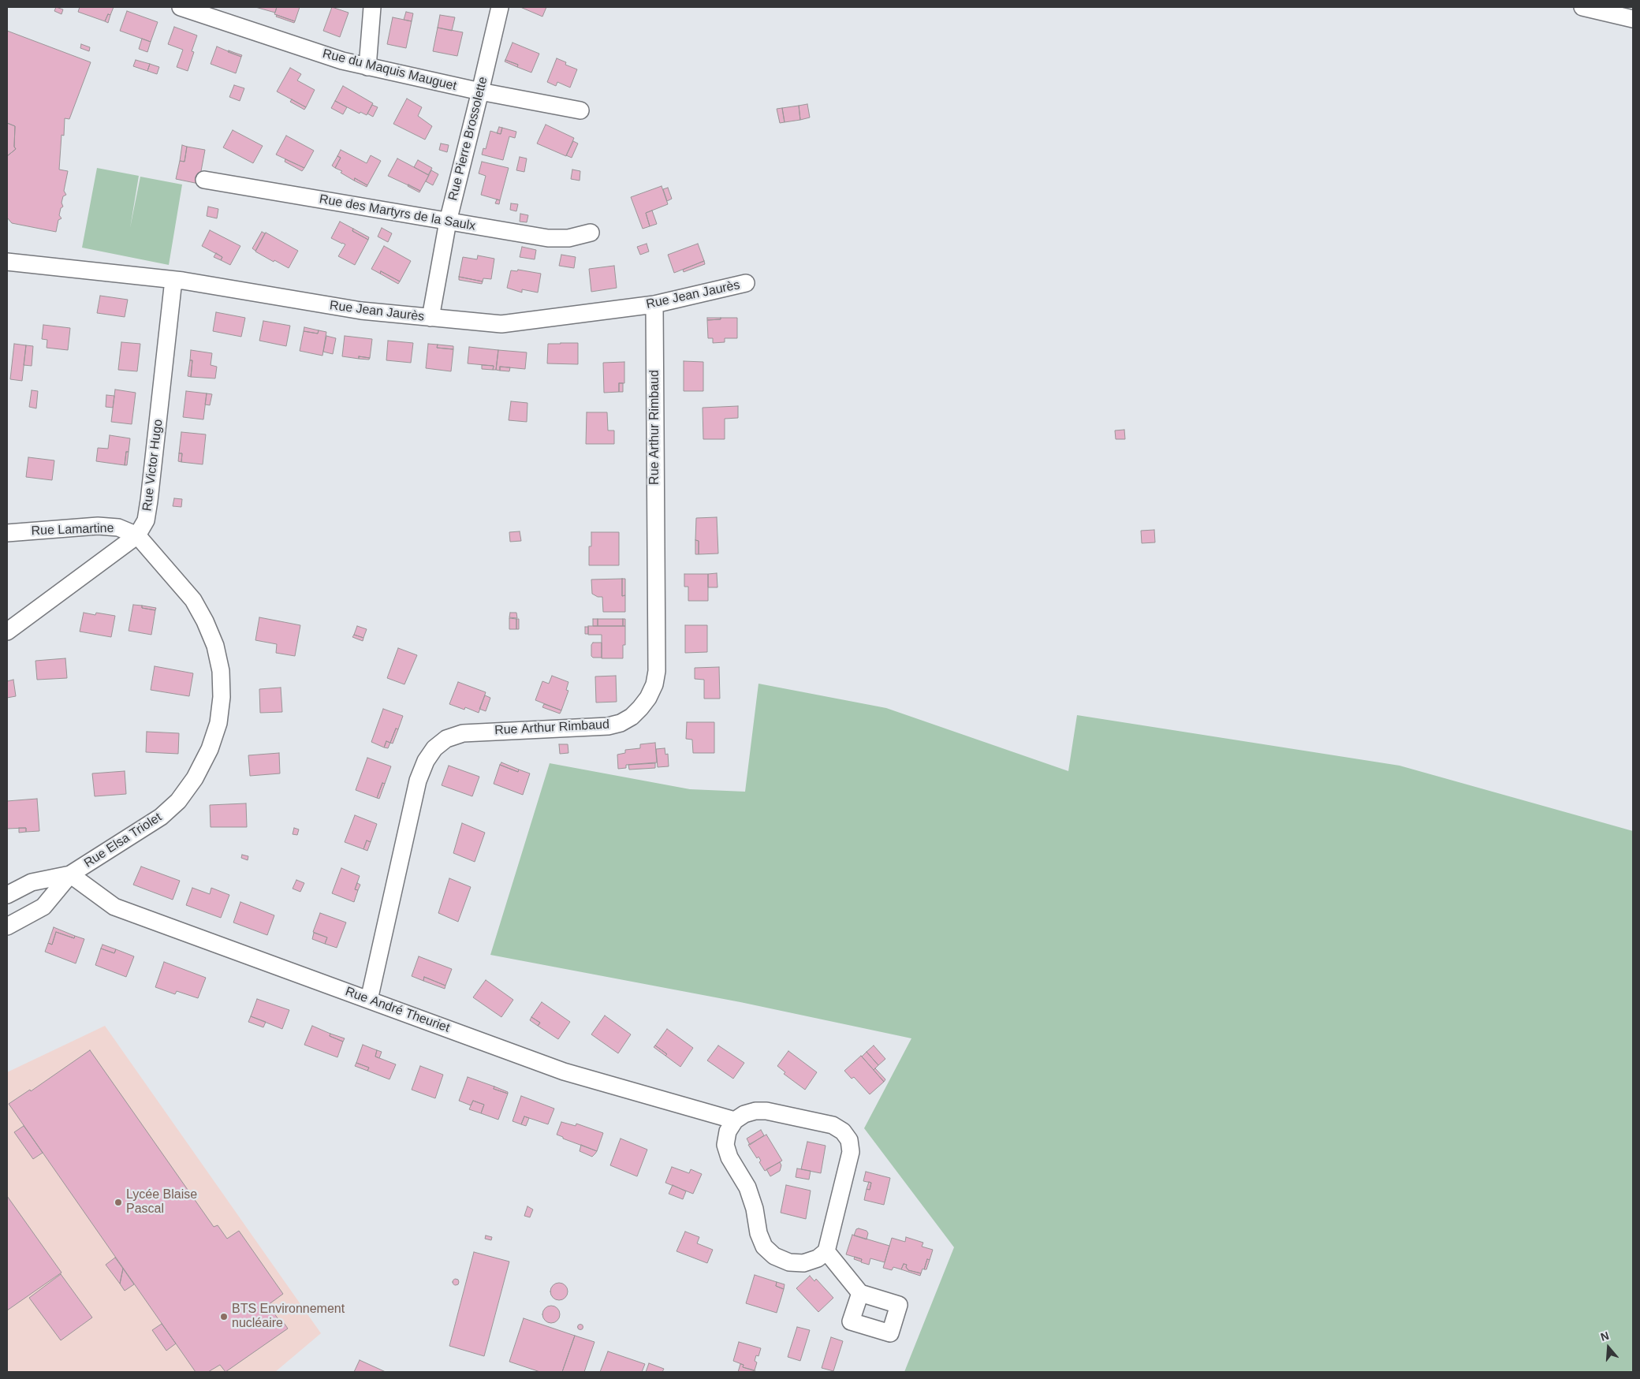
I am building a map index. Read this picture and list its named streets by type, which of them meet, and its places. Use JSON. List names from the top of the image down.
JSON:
{
  "streets": {
    "street": [
      "Rue du Maquis Mauguet",
      "Rue Pierre Brossolette",
      "Rue des Martyrs de la Saulx",
      "Rue Jean Jaurès",
      "Rue Arthur Rimbaud",
      "Rue Victor Hugo",
      "Rue Lamartine",
      "Rue Elsa Triolet",
      "Rue André Theuriet"
    ]
  },
  "crossings": [
    ["Rue du Maquis Mauguet", "Rue Pierre Brossolette"],
    ["Rue Pierre Brossolette", "Rue des Martyrs de la Saulx"],
    ["Rue Pierre Brossolette", "Rue Jean Jaurès"],
    ["Rue Jean Jaurès", "Rue Arthur Rimbaud"],
    ["Rue Jean Jaurès", "Rue Victor Hugo"],
    ["Rue Arthur Rimbaud", "Rue André Theuriet"],
    ["Rue Victor Hugo", "Rue Lamartine"],
    ["Rue Victor Hugo", "Rue Elsa Triolet"],
    ["Rue Lamartine", "Rue Elsa Triolet"],
    ["Rue Elsa Triolet", "Rue André Theuriet"]
  ],
  "places": ["Lycée Blaise Pascal", "BTS Environnement nucléaire"],
  "north": "top"
}
